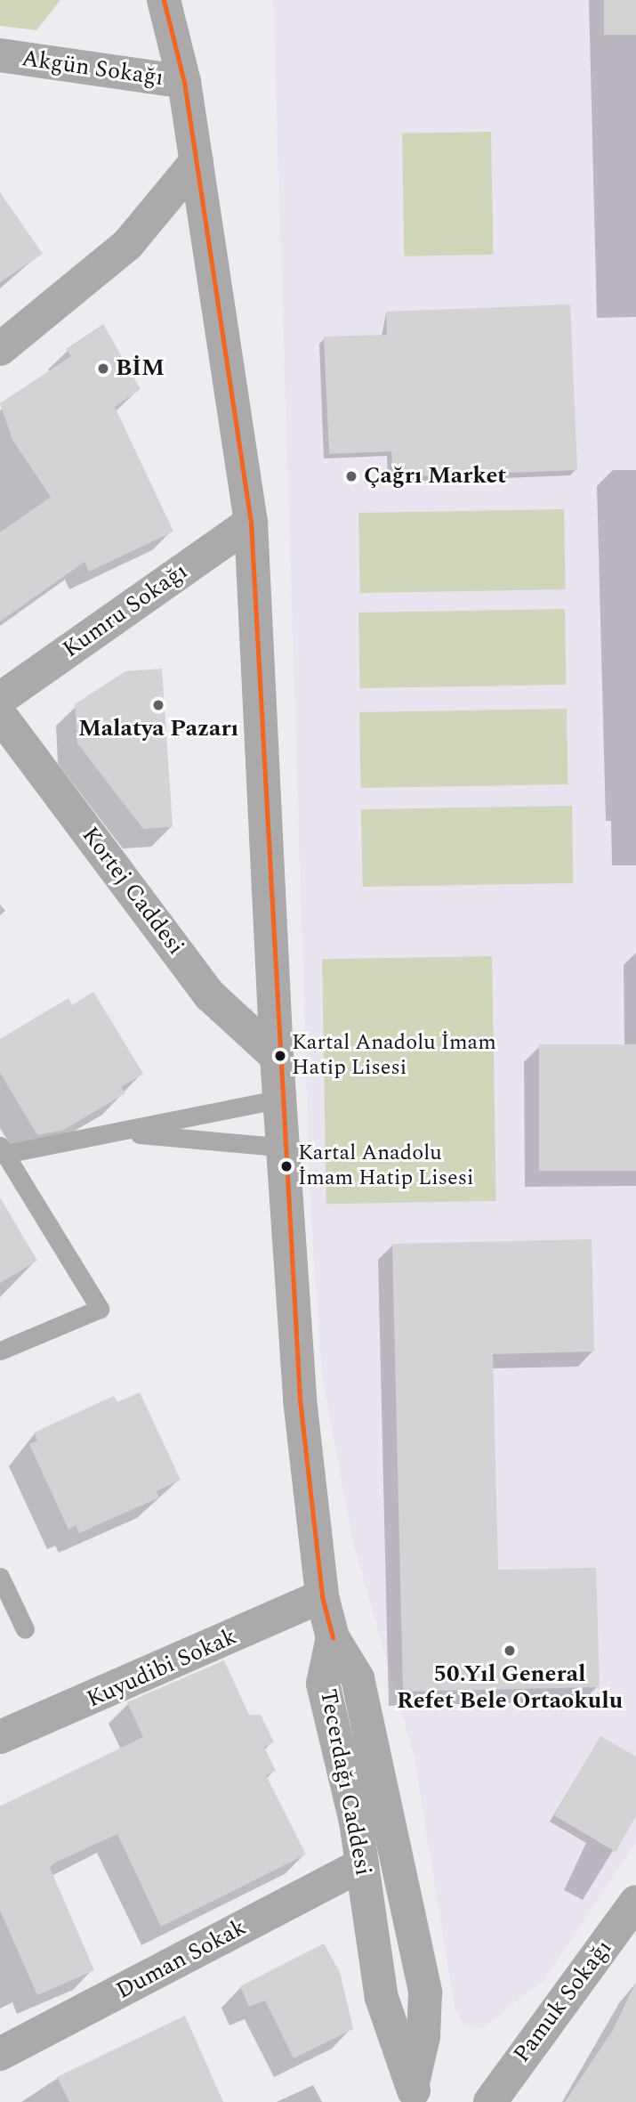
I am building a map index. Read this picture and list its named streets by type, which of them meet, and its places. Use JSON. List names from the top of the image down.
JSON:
{
  "streets": {
    "street": [
      "Akgün Sokağı",
      "Kumru Sokağı",
      "Kortej Caddesi",
      "Kuyudibi Sokak",
      "Tecerdağı Caddesi",
      "Duman Sokak",
      "Pamuk Sokağı"
    ]
  },
  "crossings": [
    ["Tecerdağı Caddesi", "Duman Sokak"]
  ],
  "places": [
    "BİM",
    "Çağrı Market",
    "Malatya Pazarı",
    "Kartal Anadolu İmam Hati̇p Li̇sesi̇",
    "Kartal Anadolu İmam Hatip Lisesi",
    "50.Yıl General Refet Bele Ortaokulu"
  ]
}
